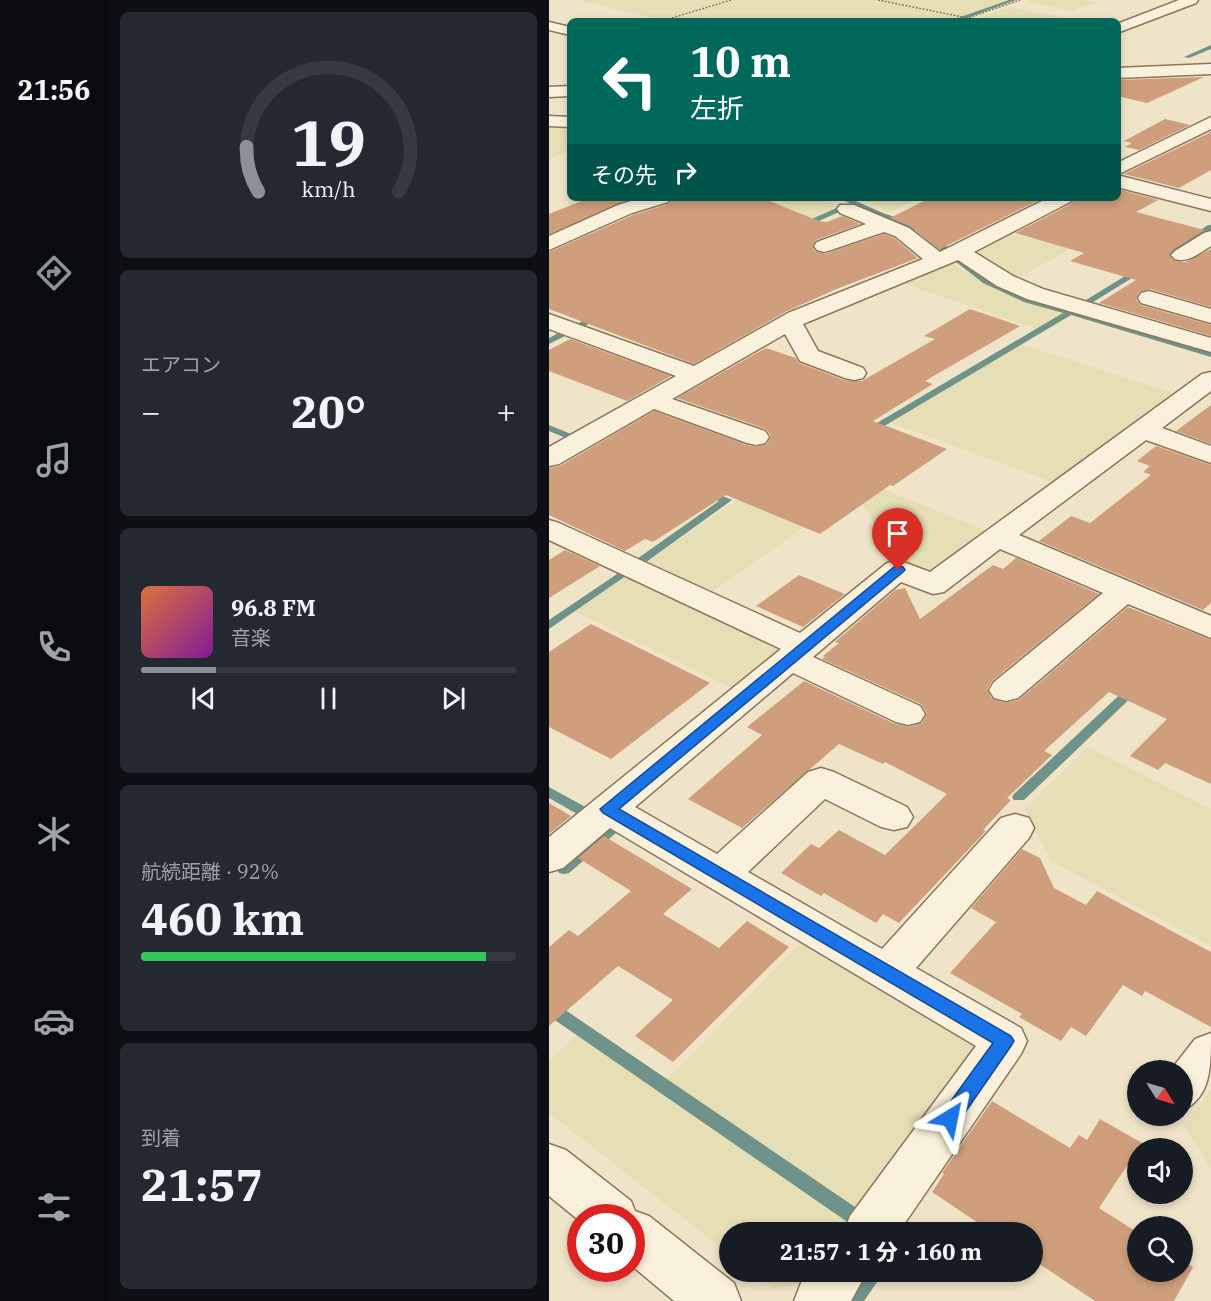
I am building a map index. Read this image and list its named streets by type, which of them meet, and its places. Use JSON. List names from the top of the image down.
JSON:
{
  "north": "bottom right",
  "page": {
    "tabs": "21:56",
    "turn": ["10 m", "左折"],
    "then": "その先",
    "tile": [
      "エアコン",
      ["航続距離 · 92%", "460 km"],
      ["到着", "21:57"]
    ],
    "heat": ["−", "20°", "+"],
    "song": ["96.8 FM", "音楽"],
    "limit": "30",
    "trip": "21:57 · 1 分 · 160 m",
    "gauge": ["19", "km/h"]
  }
}
